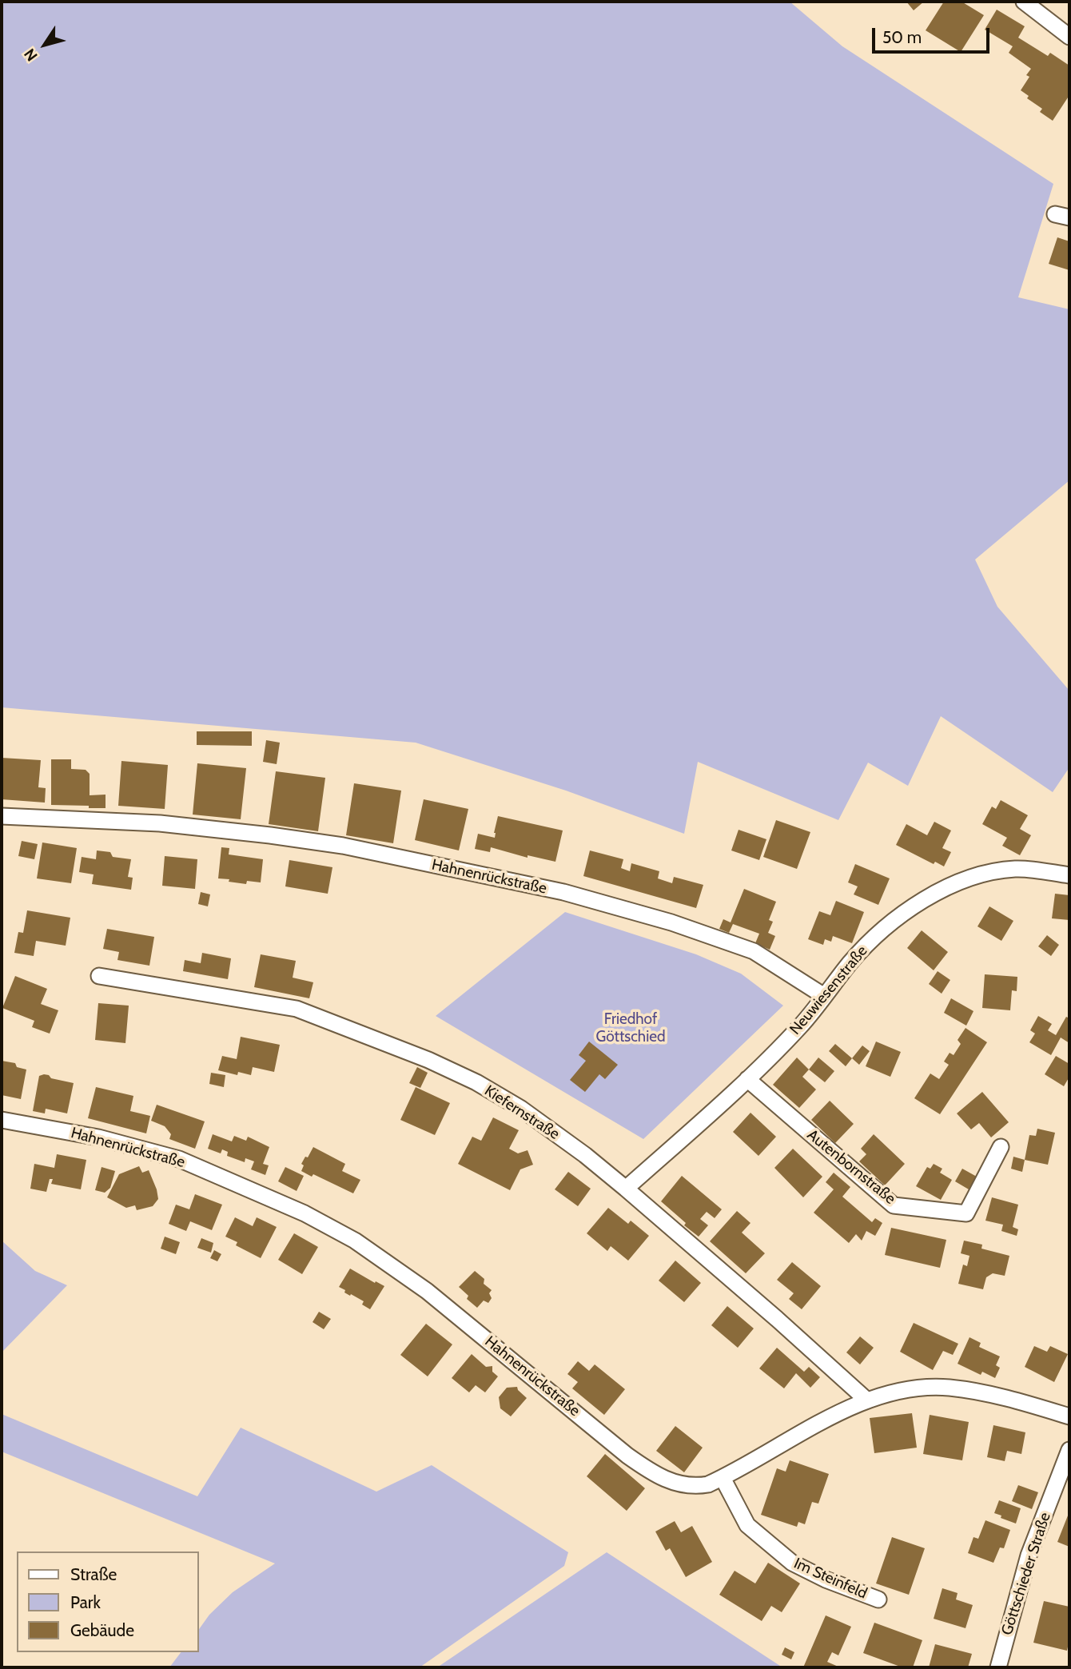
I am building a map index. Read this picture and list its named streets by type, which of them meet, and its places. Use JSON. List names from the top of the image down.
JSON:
{
  "streets": {
    "street": [
      "Hahnenrückstraße",
      "Neuwiesenstraße",
      "Kiefernstraße",
      "Autenbornstraße",
      "Göttschieder Straße",
      "Im Steinfeld"
    ]
  },
  "crossings": [
    ["Hahnenrückstraße", "Neuwiesenstraße"],
    ["Hahnenrückstraße", "Kiefernstraße"],
    ["Hahnenrückstraße", "Im Steinfeld"],
    ["Neuwiesenstraße", "Kiefernstraße"],
    ["Neuwiesenstraße", "Autenbornstraße"]
  ],
  "parks": ["Friedhof Göttschied"],
  "legend": ["Straße", "Park", "Gebäude"],
  "scale_bar": "50 m",
  "north": "bottom left"
}
